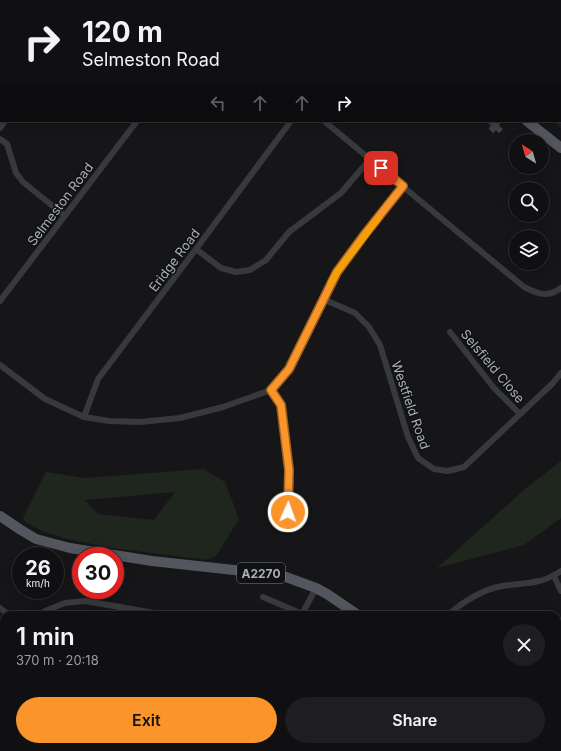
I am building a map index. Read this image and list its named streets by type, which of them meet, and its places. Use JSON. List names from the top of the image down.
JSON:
{
  "streets": {
    "main road": ["A2270"],
    "street": [
      "Selmeston Road",
      "Eridge Road",
      "Selsfield Close",
      "Westfield Road"
    ]
  },
  "crossings": [
    ["Selsfield Close", "Westfield Road"]
  ],
  "north": "top left",
  "page": {
    "turn": ["120 m", "Selmeston Road"],
    "speed": "26 km/h",
    "limit": "30",
    "heading": ["1 min", "370 m · 20:18"],
    "buttons": ["Exit", "Share"]
  }
}
